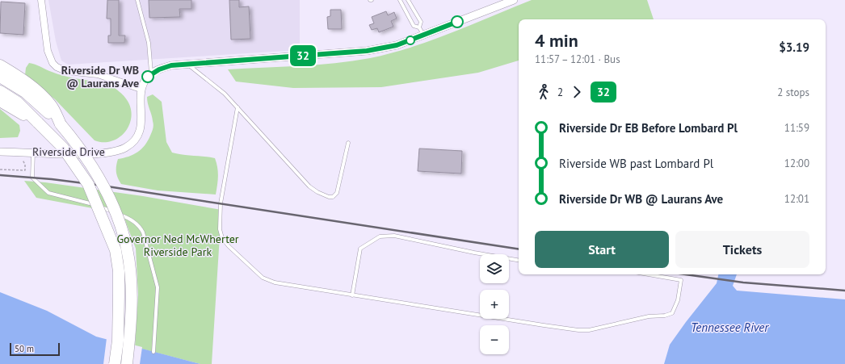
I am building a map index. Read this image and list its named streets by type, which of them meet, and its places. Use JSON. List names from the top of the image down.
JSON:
{
  "streets": {
    "street": ["Riverside Drive"]
  },
  "water": ["Tennessee River"],
  "parks": ["Governor Ned McWherter Riverside Park"],
  "places": ["Riverside Dr WB @ Laurans Ave"],
  "lines": ["bus line 32"],
  "scale_bar": "50 m",
  "page": {
    "on_map": "32",
    "heading": ["4 min", "11:57 – 12:01 · Bus", "$3.19"],
    "legs": ["2", "32", "2 stops"],
    "list": [
      {
        "name": "Riverside Dr EB Before Lombard Pl",
        "value": "11:59"
      },
      {
        "name": "Riverside WB past Lombard Pl",
        "value": "12:00"
      },
      {
        "name": "Riverside Dr WB @ Laurans Ave",
        "value": "12:01"
      }
    ],
    "buttons": ["Start", "Tickets"],
    "map_buttons": ["+", "−"],
    "scale": "50 m"
  }
}
